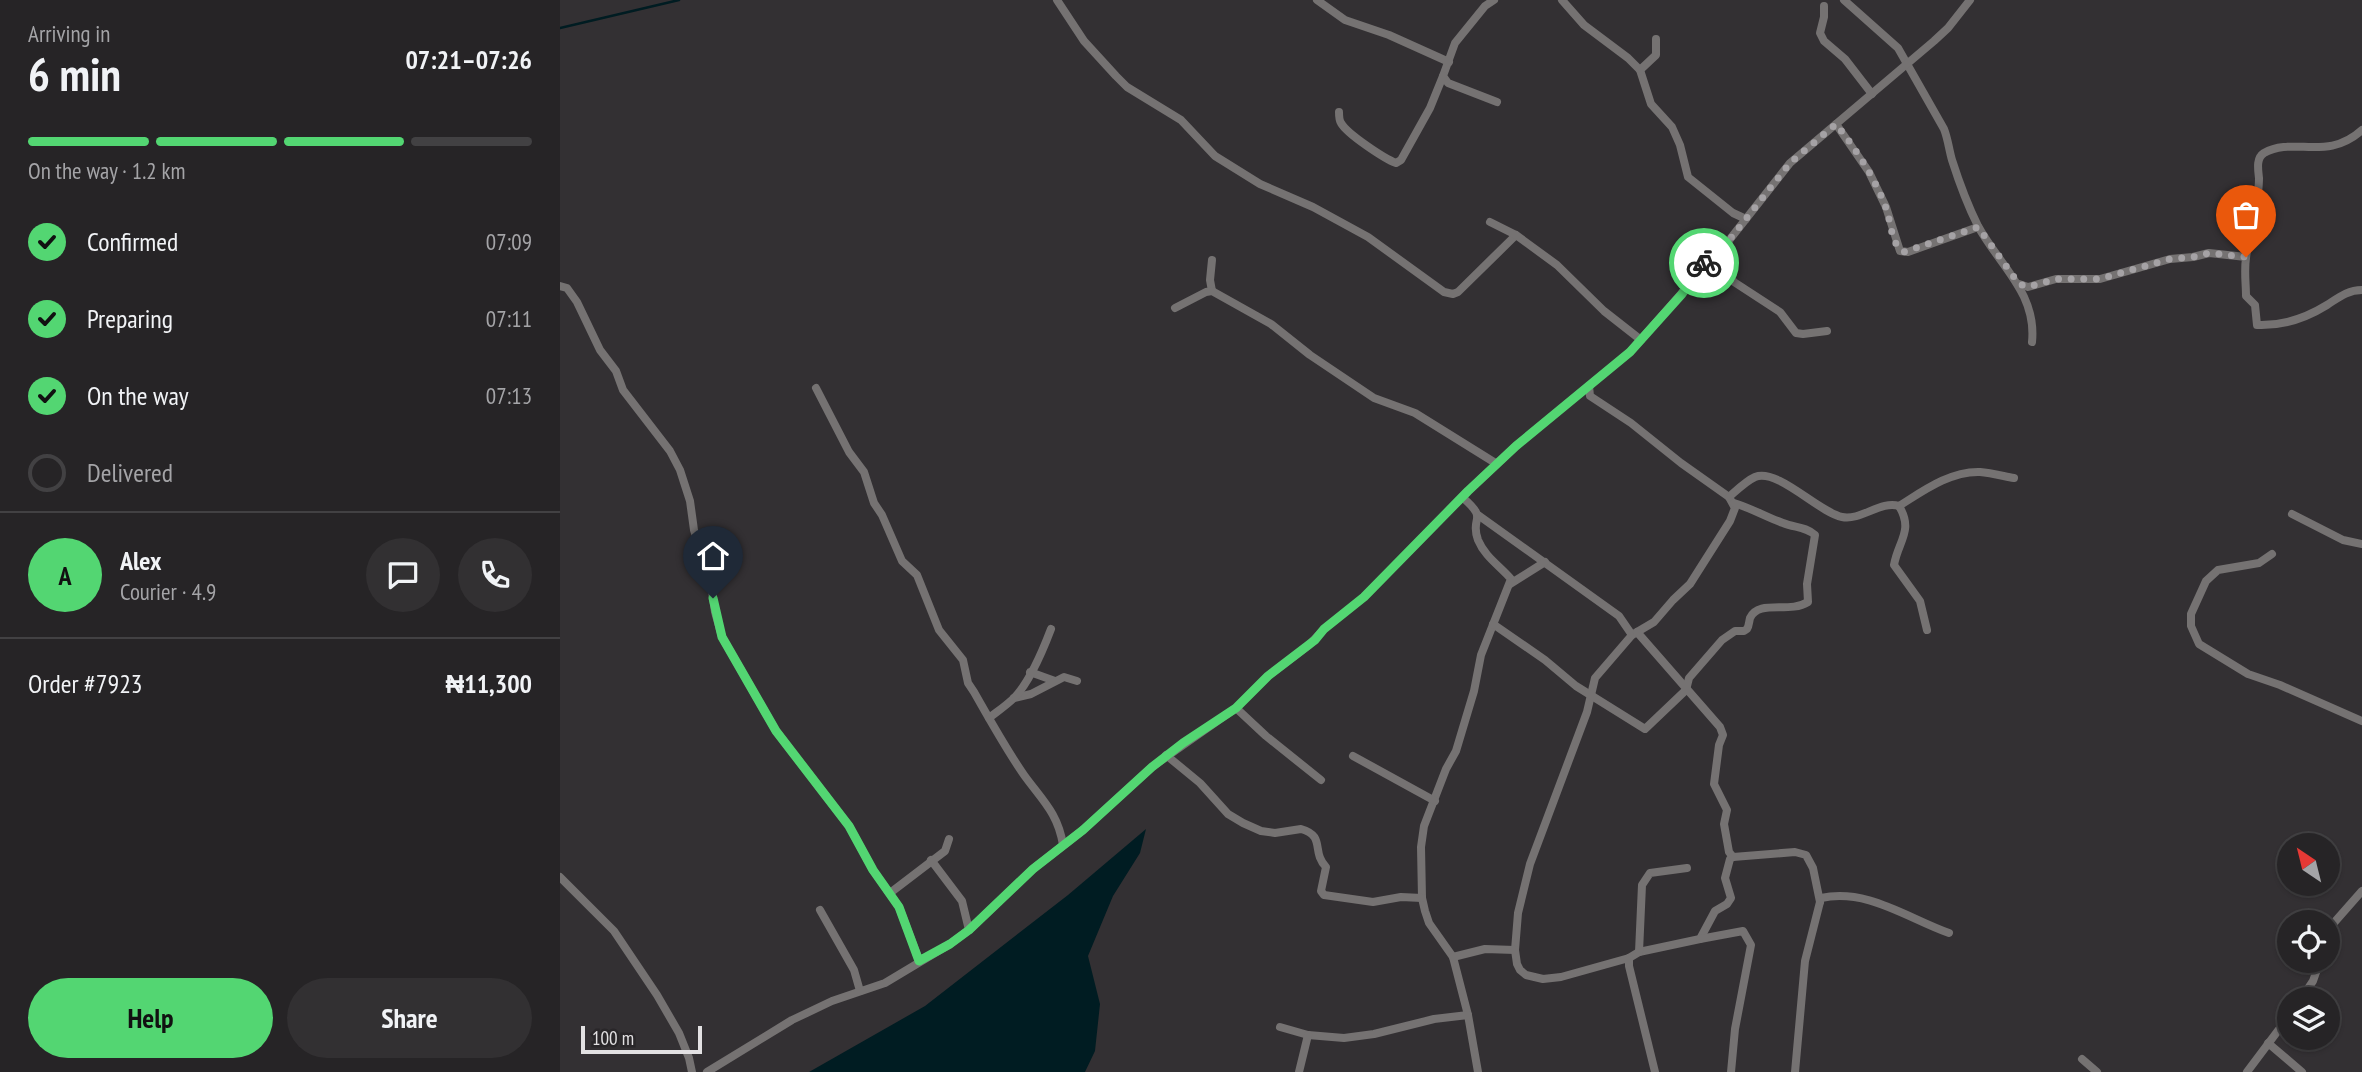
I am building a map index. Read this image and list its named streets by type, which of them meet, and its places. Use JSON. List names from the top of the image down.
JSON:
{
  "scale_bar": "100 m",
  "north": "top left",
  "page": {
    "heading": ["6 min", "Arriving in", "07:21–07:26"],
    "panel": [
      "Alex",
      "Courier · 4.9",
      "Order #7923",
      "₦11,300"
    ],
    "bar": "On the way · 1.2 km",
    "list": [
      ["Confirmed", "07:09"],
      ["Preparing", "07:11"],
      ["On the way", "07:13"],
      "Delivered"
    ],
    "round": "A",
    "buttons": ["Help", "Share"],
    "scale": "100 m"
  }
}
